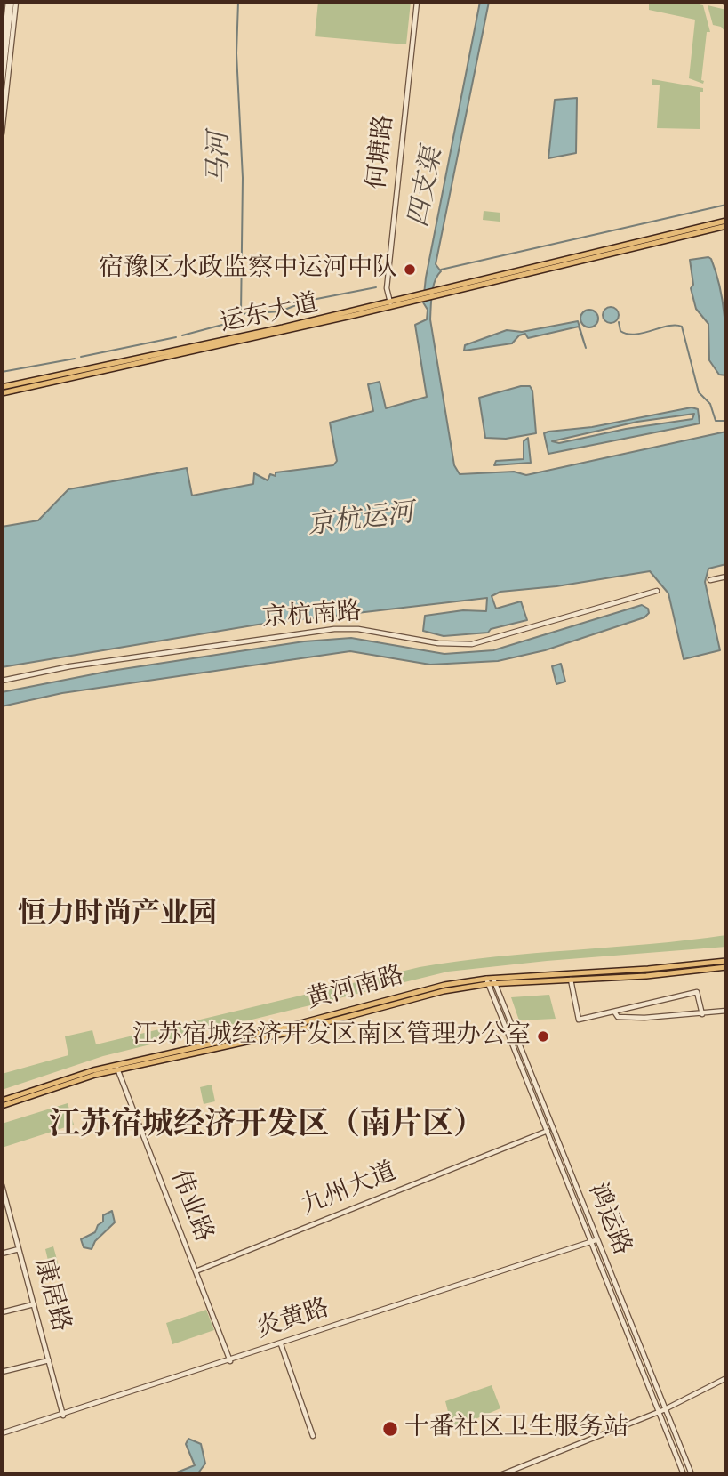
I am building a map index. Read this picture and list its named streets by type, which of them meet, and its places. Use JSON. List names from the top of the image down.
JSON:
{
  "streets": {
    "main road": ["运东大道", "黄河南路"],
    "street": [
      "何塘路",
      "京杭南路",
      "九州大道",
      "伟业路",
      "鸿运路",
      "康居路",
      "炎黄路"
    ]
  },
  "crossings": [
    ["何塘路", "运东大道"],
    ["黄河南路", "伟业路"],
    ["黄河南路", "鸿运路"],
    ["九州大道", "伟业路"],
    ["九州大道", "鸿运路"],
    ["伟业路", "炎黄路"],
    ["鸿运路", "炎黄路"],
    ["康居路", "炎黄路"]
  ],
  "districts": ["恒力时尚产业园", "江苏宿城经济开发区（南片区）"],
  "water": ["马河", "四支渠", "京杭运河"],
  "places": ["宿豫区水政监察中运河中队", "江苏宿城经济开发区南区管理办公室", "十番社区卫生服务站"]
}
